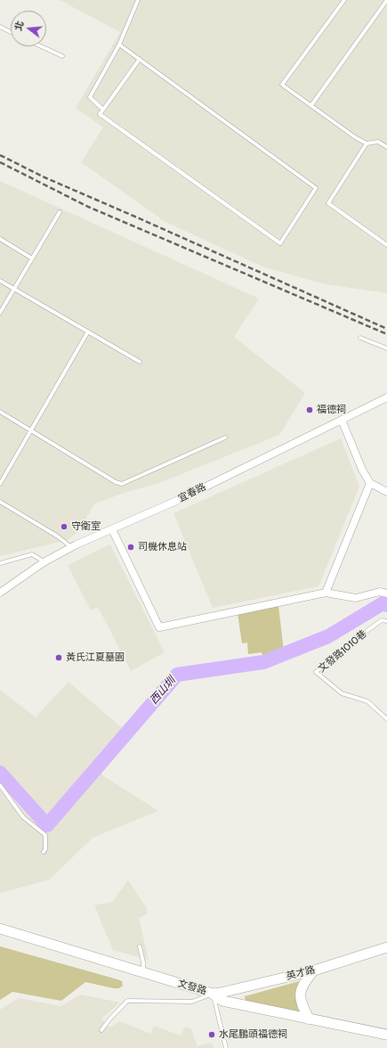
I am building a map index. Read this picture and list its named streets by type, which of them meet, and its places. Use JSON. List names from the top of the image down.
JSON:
{
  "streets": {
    "street": ["宜春路", "英才路", "文發路"],
    "lane": ["文發路1010巷"]
  },
  "crossings": [
    ["英才路", "文發路"]
  ],
  "water": ["西山圳"],
  "places": [
    "福德祠",
    "守衛室",
    "司機休息站",
    "黃氏江夏墓園",
    "水尾鵬頭福德祠"
  ],
  "north": "left"
}
